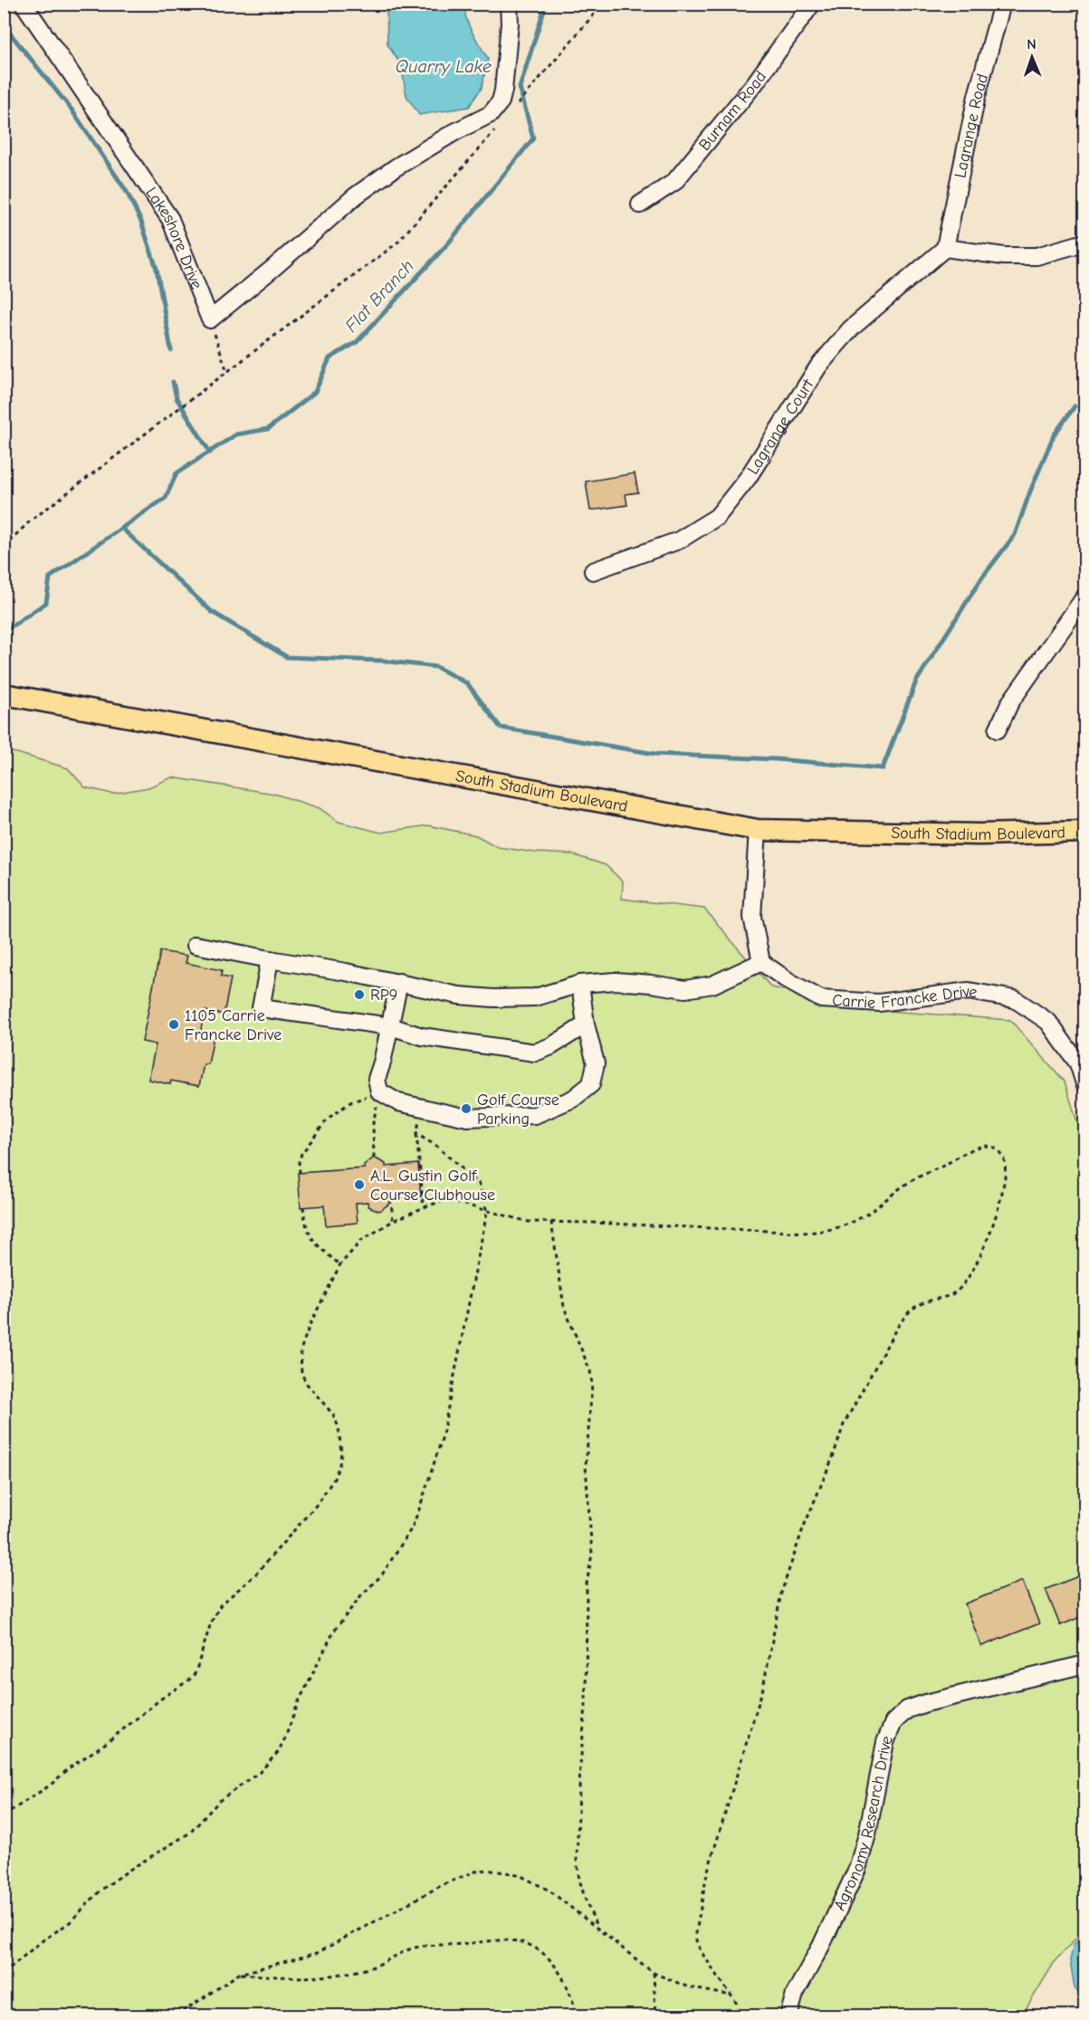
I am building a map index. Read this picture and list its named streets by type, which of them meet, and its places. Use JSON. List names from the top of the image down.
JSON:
{
  "streets": {
    "main road": ["South Stadium Boulevard"],
    "street": [
      "Burnam Road",
      "Lagrange Road",
      "Lakeshore Drive",
      "Lagrange Court",
      "Carrie Francke Drive",
      "Agronomy Research Drive"
    ]
  },
  "crossings": [
    ["Lagrange Road", "Lagrange Court"]
  ],
  "water": ["Quarry Lake", "Flat Branch"],
  "places": [
    "RP9",
    "1105 Carrie Francke Drive",
    "Golf Course Parking",
    "A.L. Gustin Golf Course Clubhouse"
  ],
  "north": "top"
}
